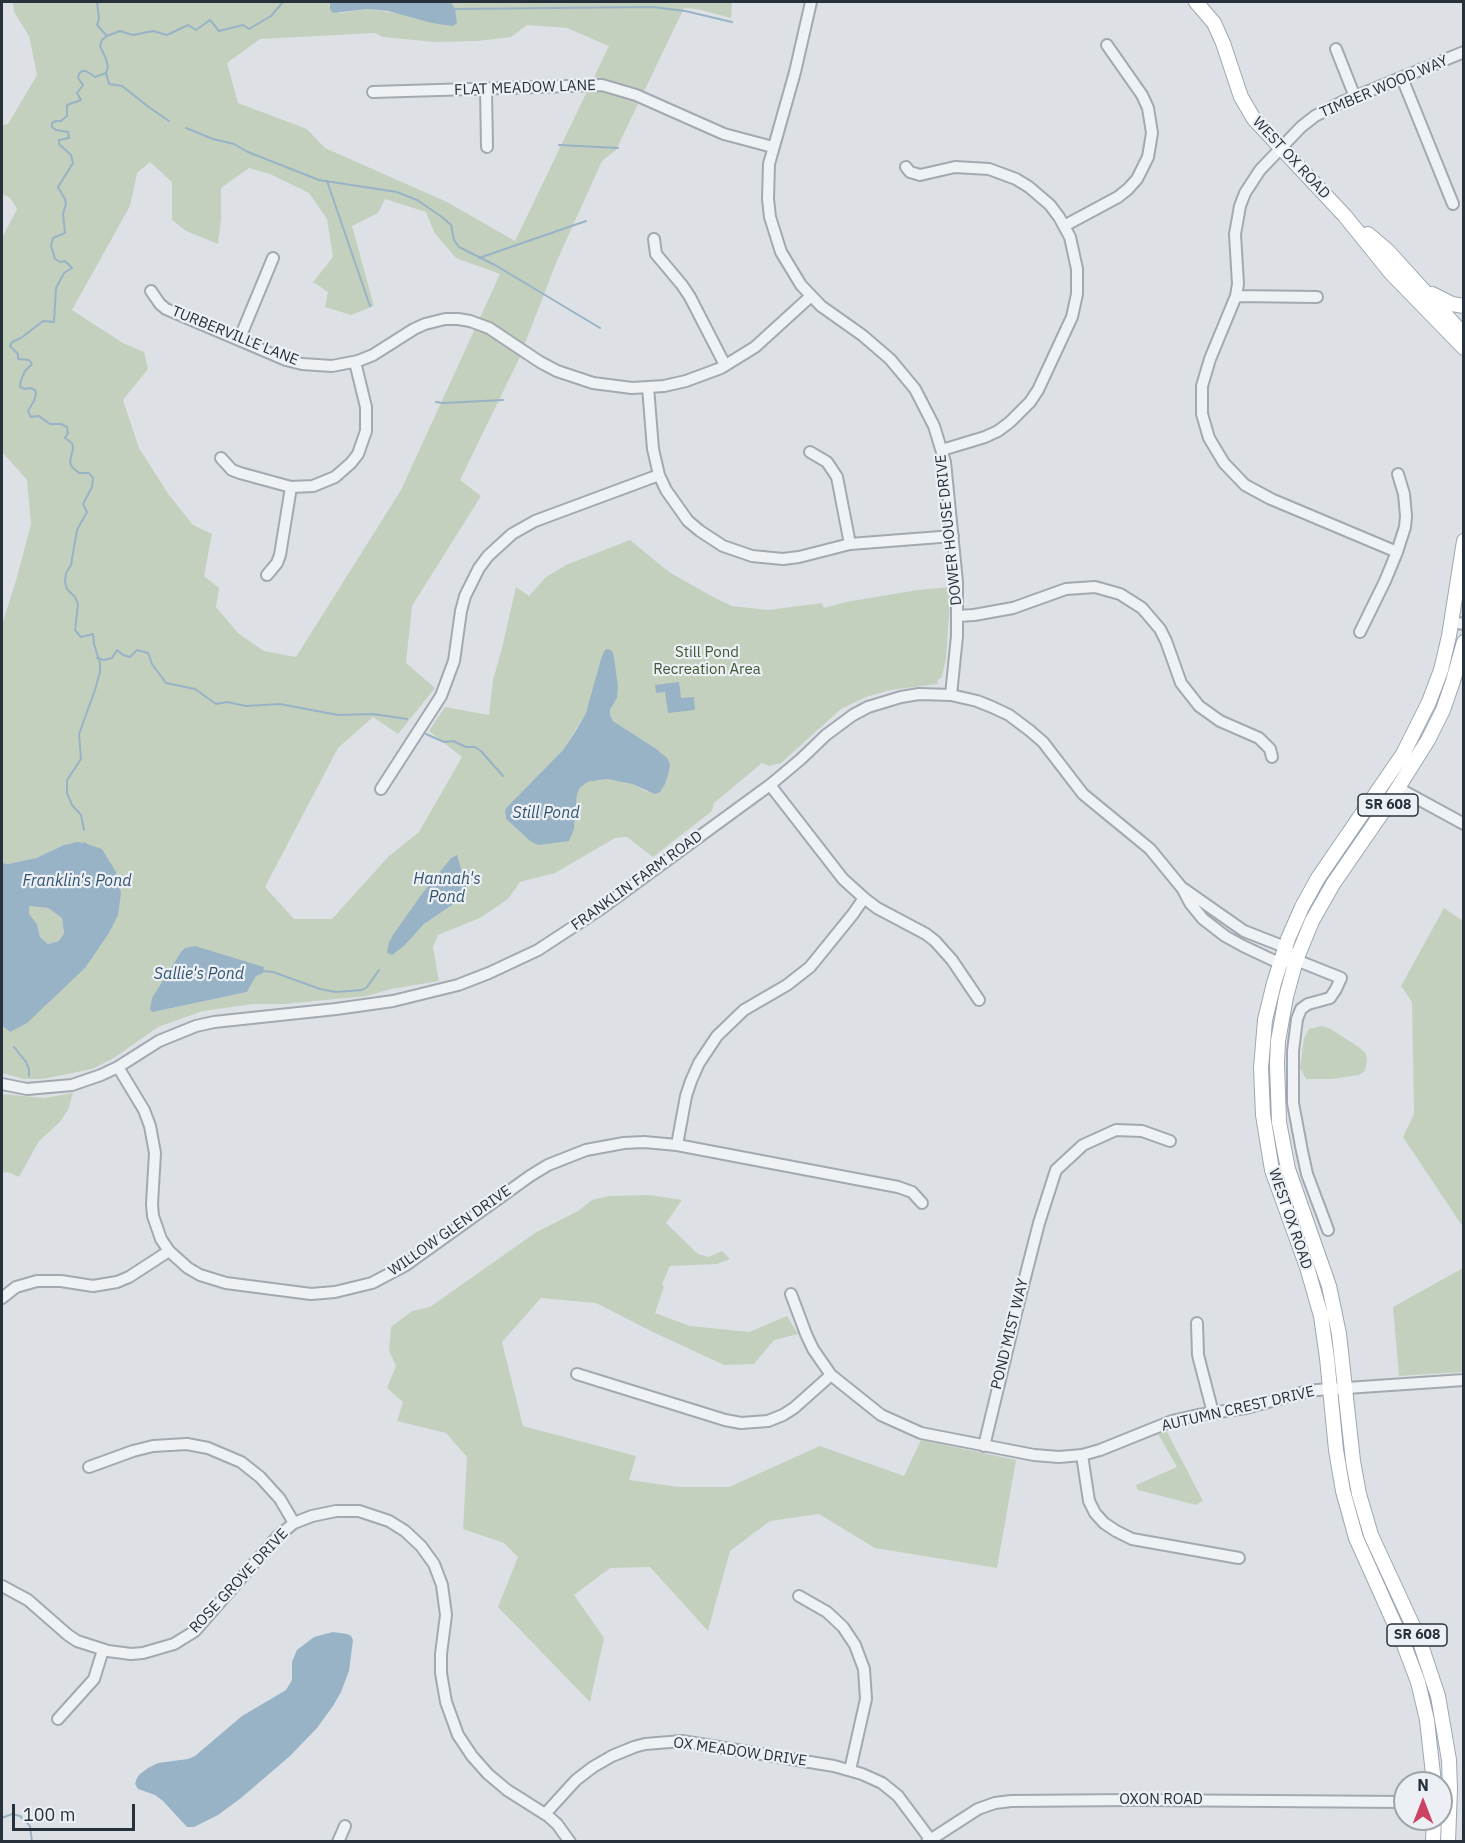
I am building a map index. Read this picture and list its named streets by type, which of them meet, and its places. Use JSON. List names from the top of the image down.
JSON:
{
  "streets": {
    "main road": ["WEST OX ROAD", "SR 608"],
    "street": [
      "TIMBER WOOD WAY",
      "FLAT MEADOW LANE",
      "TURBERVILLE LANE",
      "DOWER HOUSE DRIVE",
      "FRANKLIN FARM ROAD",
      "WILLOW GLEN DRIVE",
      "POND MIST WAY",
      "AUTUMN CREST DRIVE",
      "ROSE GROVE DRIVE",
      "OX MEADOW DRIVE",
      "OXON ROAD"
    ]
  },
  "crossings": [
    ["TIMBER WOOD WAY", "WEST OX ROAD"],
    ["FLAT MEADOW LANE", "DOWER HOUSE DRIVE"],
    ["WEST OX ROAD", "FRANKLIN FARM ROAD"],
    ["WEST OX ROAD", "AUTUMN CREST DRIVE"],
    ["TURBERVILLE LANE", "DOWER HOUSE DRIVE"],
    ["DOWER HOUSE DRIVE", "FRANKLIN FARM ROAD"],
    ["FRANKLIN FARM ROAD", "WILLOW GLEN DRIVE"],
    ["POND MIST WAY", "AUTUMN CREST DRIVE"],
    ["ROSE GROVE DRIVE", "OX MEADOW DRIVE"],
    ["OX MEADOW DRIVE", "OXON ROAD"]
  ],
  "water": [
    "Still Pond",
    "Hannah's Pond",
    "Franklin's Pond",
    "Sallie's Pond"
  ],
  "parks": ["Still Pond Recreation Area"],
  "scale_bar": "100 m",
  "north": "top"
}
